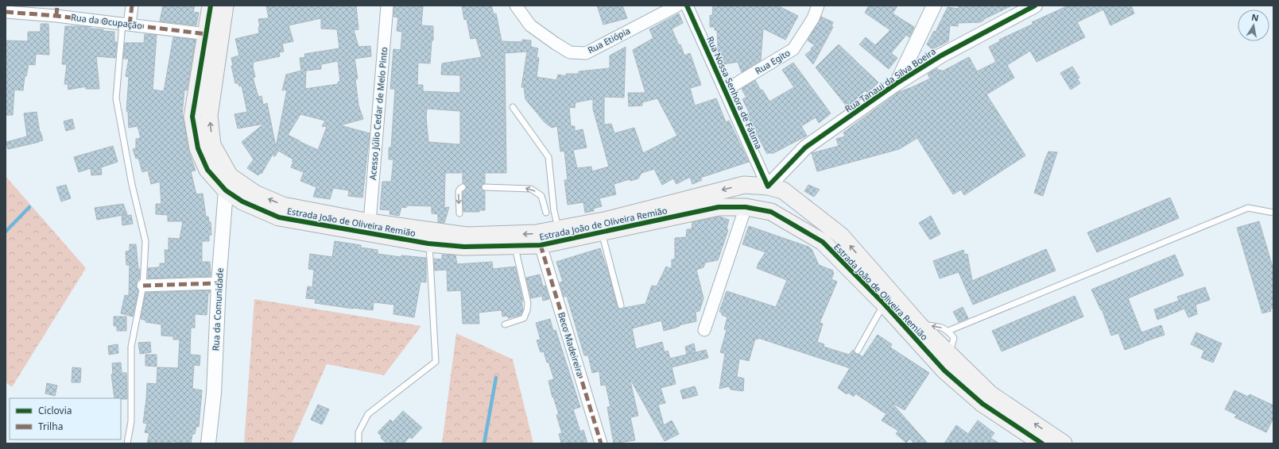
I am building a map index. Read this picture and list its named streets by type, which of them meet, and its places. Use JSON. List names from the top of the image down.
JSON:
{
  "streets": {
    "main road": ["Estrada João de Oliveira Remião"],
    "street": [
      "Rua da Ocupação",
      "Rua Etiópia",
      "Rua Egito",
      "Rua Tanaui da Silva Boeira",
      "Rua Nossa Senhora de Fátima",
      "Acesso Júlio Cedar de Melo Pinto",
      "Rua da Comunidade",
      "Beco Madeireira"
    ]
  },
  "crossings": [
    ["Rua da Ocupação", "Estrada João de Oliveira Remião"],
    ["Rua Egito", "Rua Nossa Senhora de Fátima"],
    ["Rua Tanaui da Silva Boeira", "Rua Nossa Senhora de Fátima"],
    ["Rua Tanaui da Silva Boeira", "Estrada João de Oliveira Remião"],
    ["Rua Nossa Senhora de Fátima", "Estrada João de Oliveira Remião"],
    ["Acesso Júlio Cedar de Melo Pinto", "Estrada João de Oliveira Remião"],
    ["Estrada João de Oliveira Remião", "Rua da Comunidade"],
    ["Estrada João de Oliveira Remião", "Beco Madeireira"]
  ],
  "legend": ["Ciclovia", "Trilha"],
  "north": "top"
}
